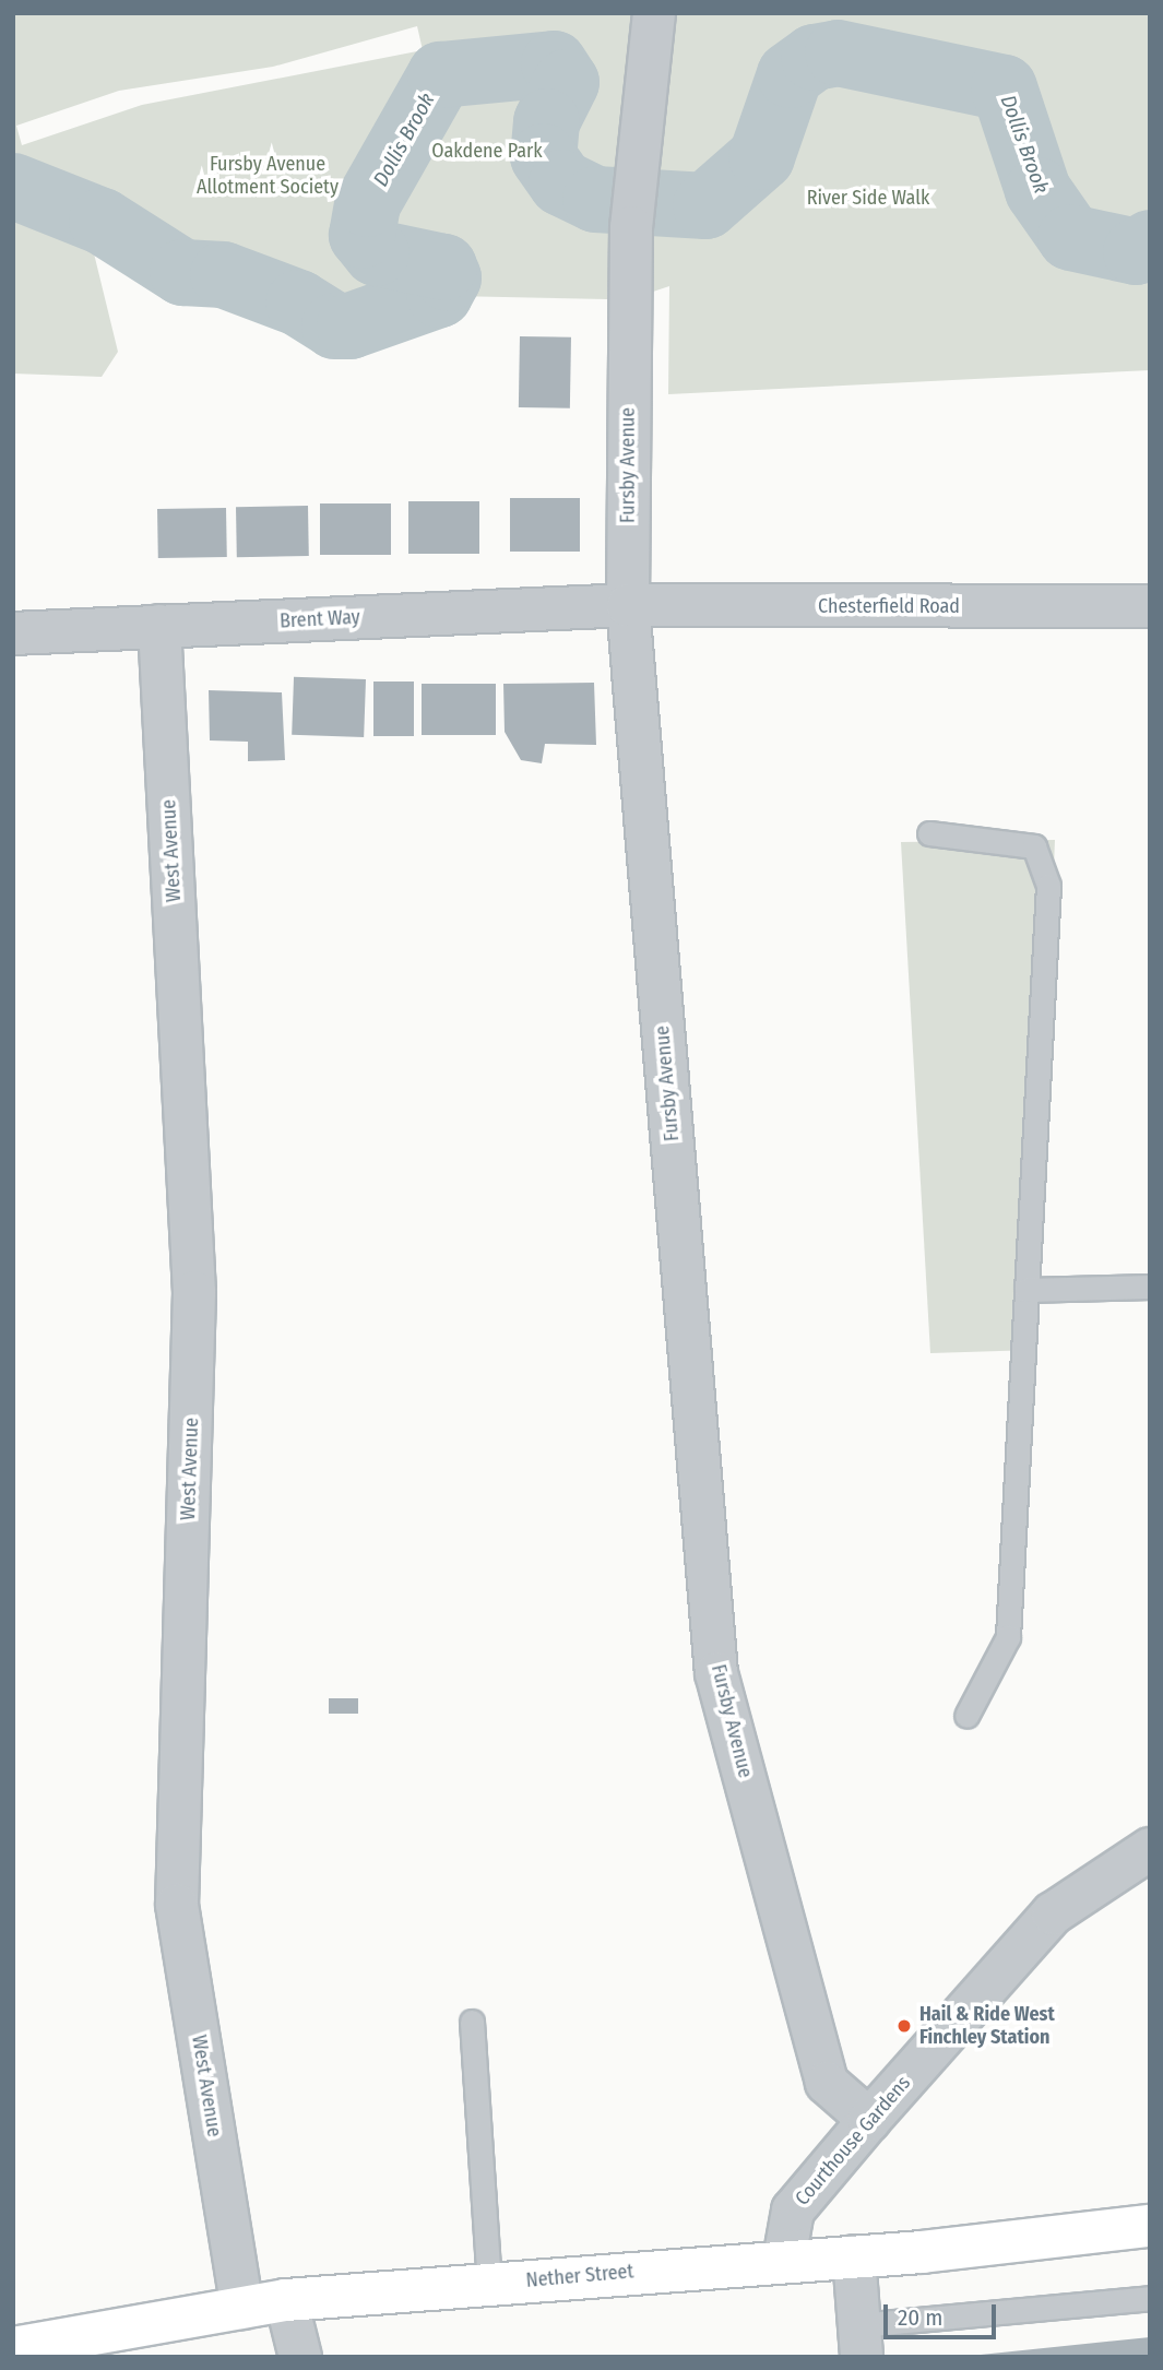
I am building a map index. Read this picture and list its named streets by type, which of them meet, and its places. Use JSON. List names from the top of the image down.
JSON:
{
  "streets": {
    "street": [
      "Fursby Avenue",
      "Chesterfield Road",
      "Brent Way",
      "West Avenue",
      "Courthouse Gardens",
      "Nether Street"
    ]
  },
  "crossings": [
    ["Fursby Avenue", "Chesterfield Road"],
    ["Fursby Avenue", "Brent Way"],
    ["Fursby Avenue", "Courthouse Gardens"],
    ["Chesterfield Road", "Brent Way"],
    ["Brent Way", "West Avenue"],
    ["West Avenue", "Nether Street"],
    ["Courthouse Gardens", "Nether Street"]
  ],
  "water": ["Dollis Brook"],
  "parks": ["Oakdene Park", "Fursby Avenue Allotment Society", "River Side Walk"],
  "places": ["Hail & Ride West Finchley Station"],
  "scale_bar": "20 m"
}
